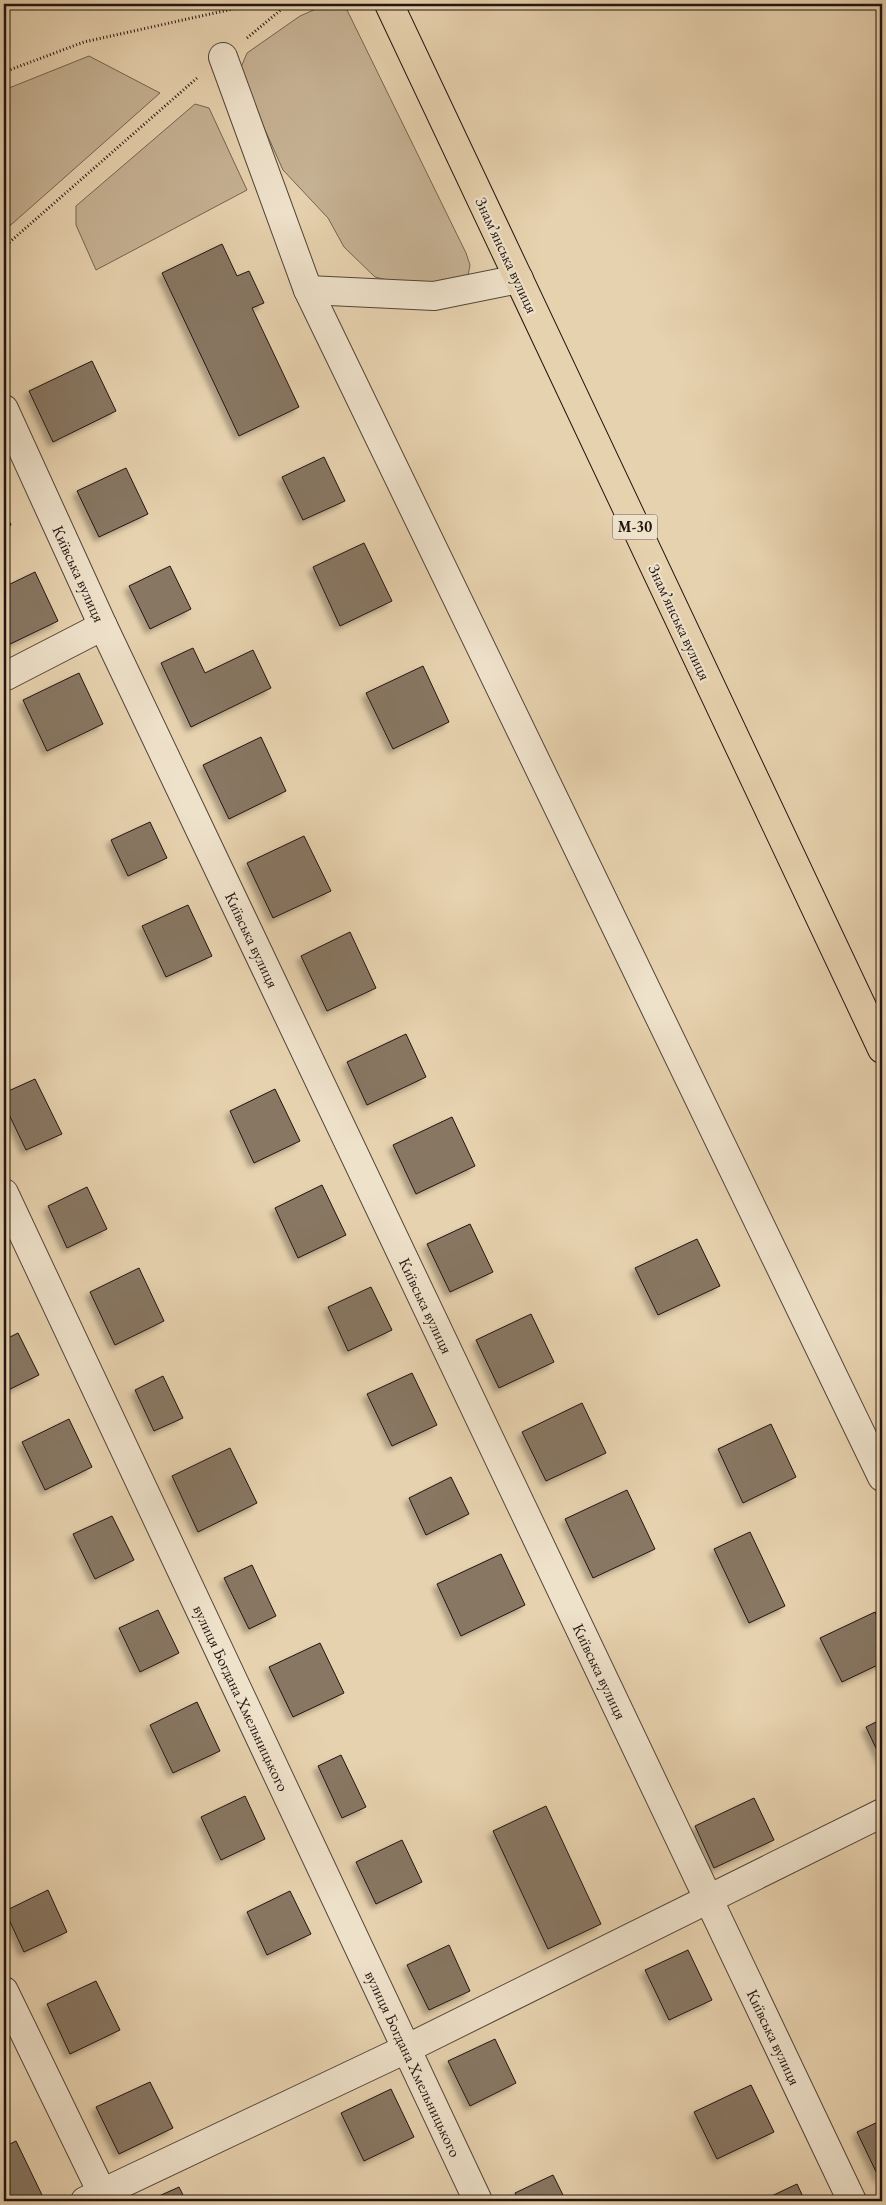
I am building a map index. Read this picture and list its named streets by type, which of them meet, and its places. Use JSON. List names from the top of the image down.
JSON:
{
  "streets": {
    "highway": ["Знамʼянська вулиця", "М-30"],
    "street": ["Київська вулиця", "вулиця Богдана Хмельницького"]
  }
}
